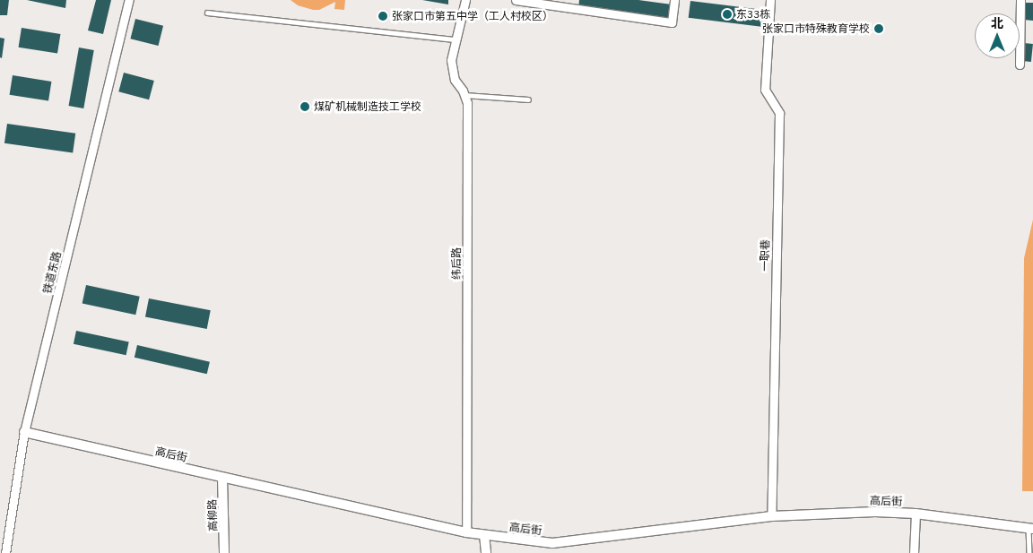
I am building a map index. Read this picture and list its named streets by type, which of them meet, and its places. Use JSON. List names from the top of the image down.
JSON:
{
  "streets": {
    "street": [
      "一职巷",
      "纬后路",
      "铁道东路",
      "高后街",
      "高柳路"
    ]
  },
  "crossings": [
    ["一职巷", "高后街"],
    ["纬后路", "高后街"],
    ["铁道东路", "高后街"],
    ["高后街", "高柳路"]
  ],
  "places": [
    "东33栋",
    "张家口市第五中学（工人村校区）",
    "张家口市特殊教育学校",
    "煤矿机械制造技工学校"
  ],
  "north": "top"
}
